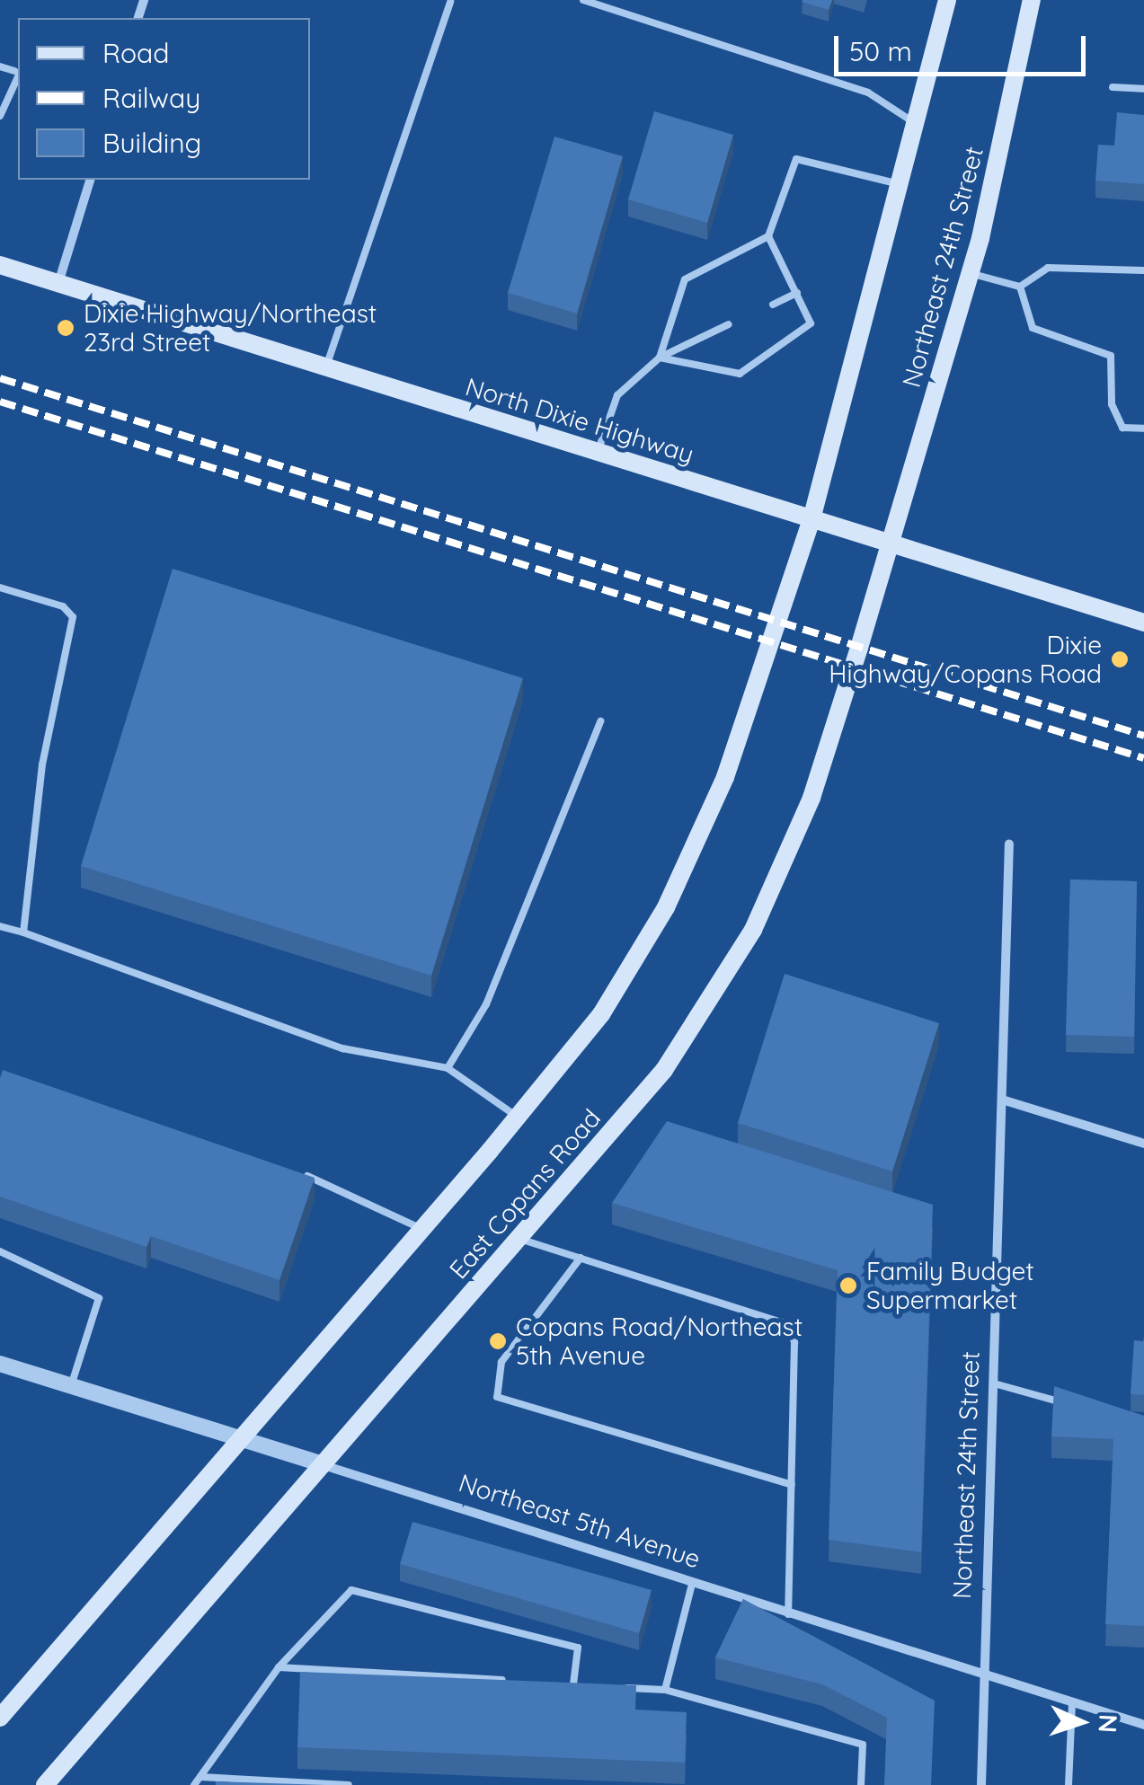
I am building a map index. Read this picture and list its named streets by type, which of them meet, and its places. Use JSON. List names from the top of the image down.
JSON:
{
  "streets": {
    "main road": ["Northeast 24th Street", "North Dixie Highway", "East Copans Road"],
    "street": ["Northeast 5th Avenue"]
  },
  "crossings": [
    ["Northeast 24th Street", "North Dixie Highway"],
    ["Northeast 24th Street", "East Copans Road"],
    ["Northeast 24th Street", "Northeast 5th Avenue"],
    ["North Dixie Highway", "East Copans Road"],
    ["East Copans Road", "Northeast 5th Avenue"]
  ],
  "places": [
    "Dixie Highway/Northeast 23rd Street",
    "Dixie Highway/Copans Road",
    "Family Budget Supermarket",
    "Copans Road/Northeast 5th Avenue"
  ],
  "legend": ["Road", "Railway", "Building"],
  "scale_bar": "50 m",
  "north": "right"
}
